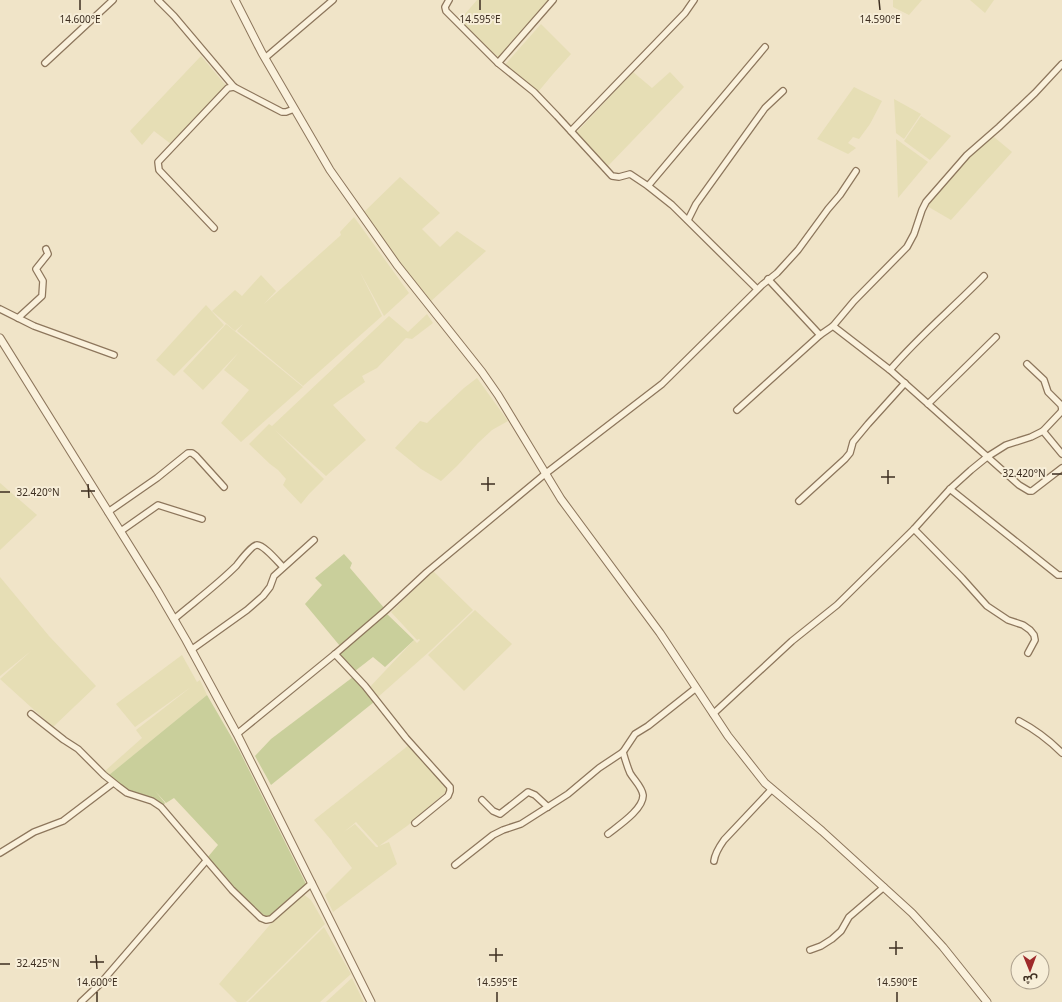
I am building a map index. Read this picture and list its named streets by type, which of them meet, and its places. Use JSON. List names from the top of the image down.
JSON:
{
  "north": "bottom",
  "coordinates": [
    "14.600°E",
    "14.595°E",
    "14.590°E",
    "32.420°N",
    "32.425°N"
  ]
}
